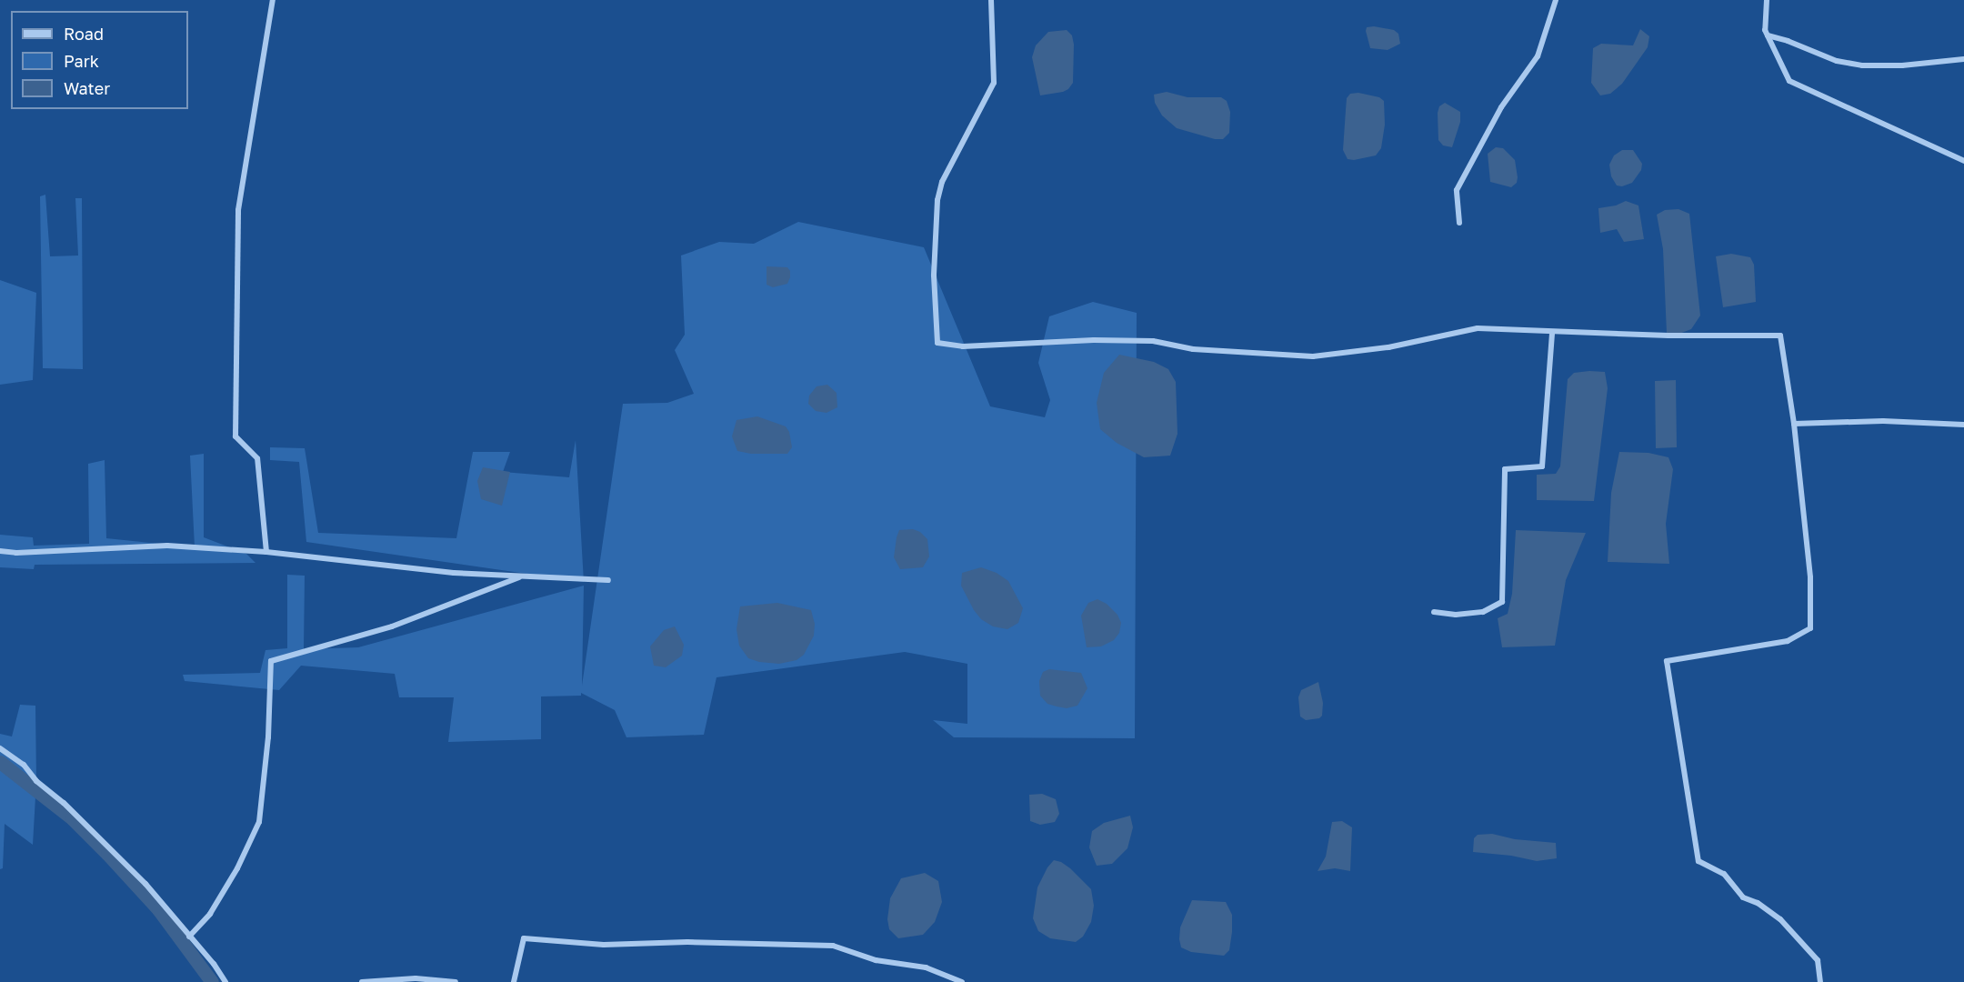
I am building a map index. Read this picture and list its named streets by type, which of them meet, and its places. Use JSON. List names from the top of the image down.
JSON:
{
  "legend": ["Road", "Park", "Water"]
}
